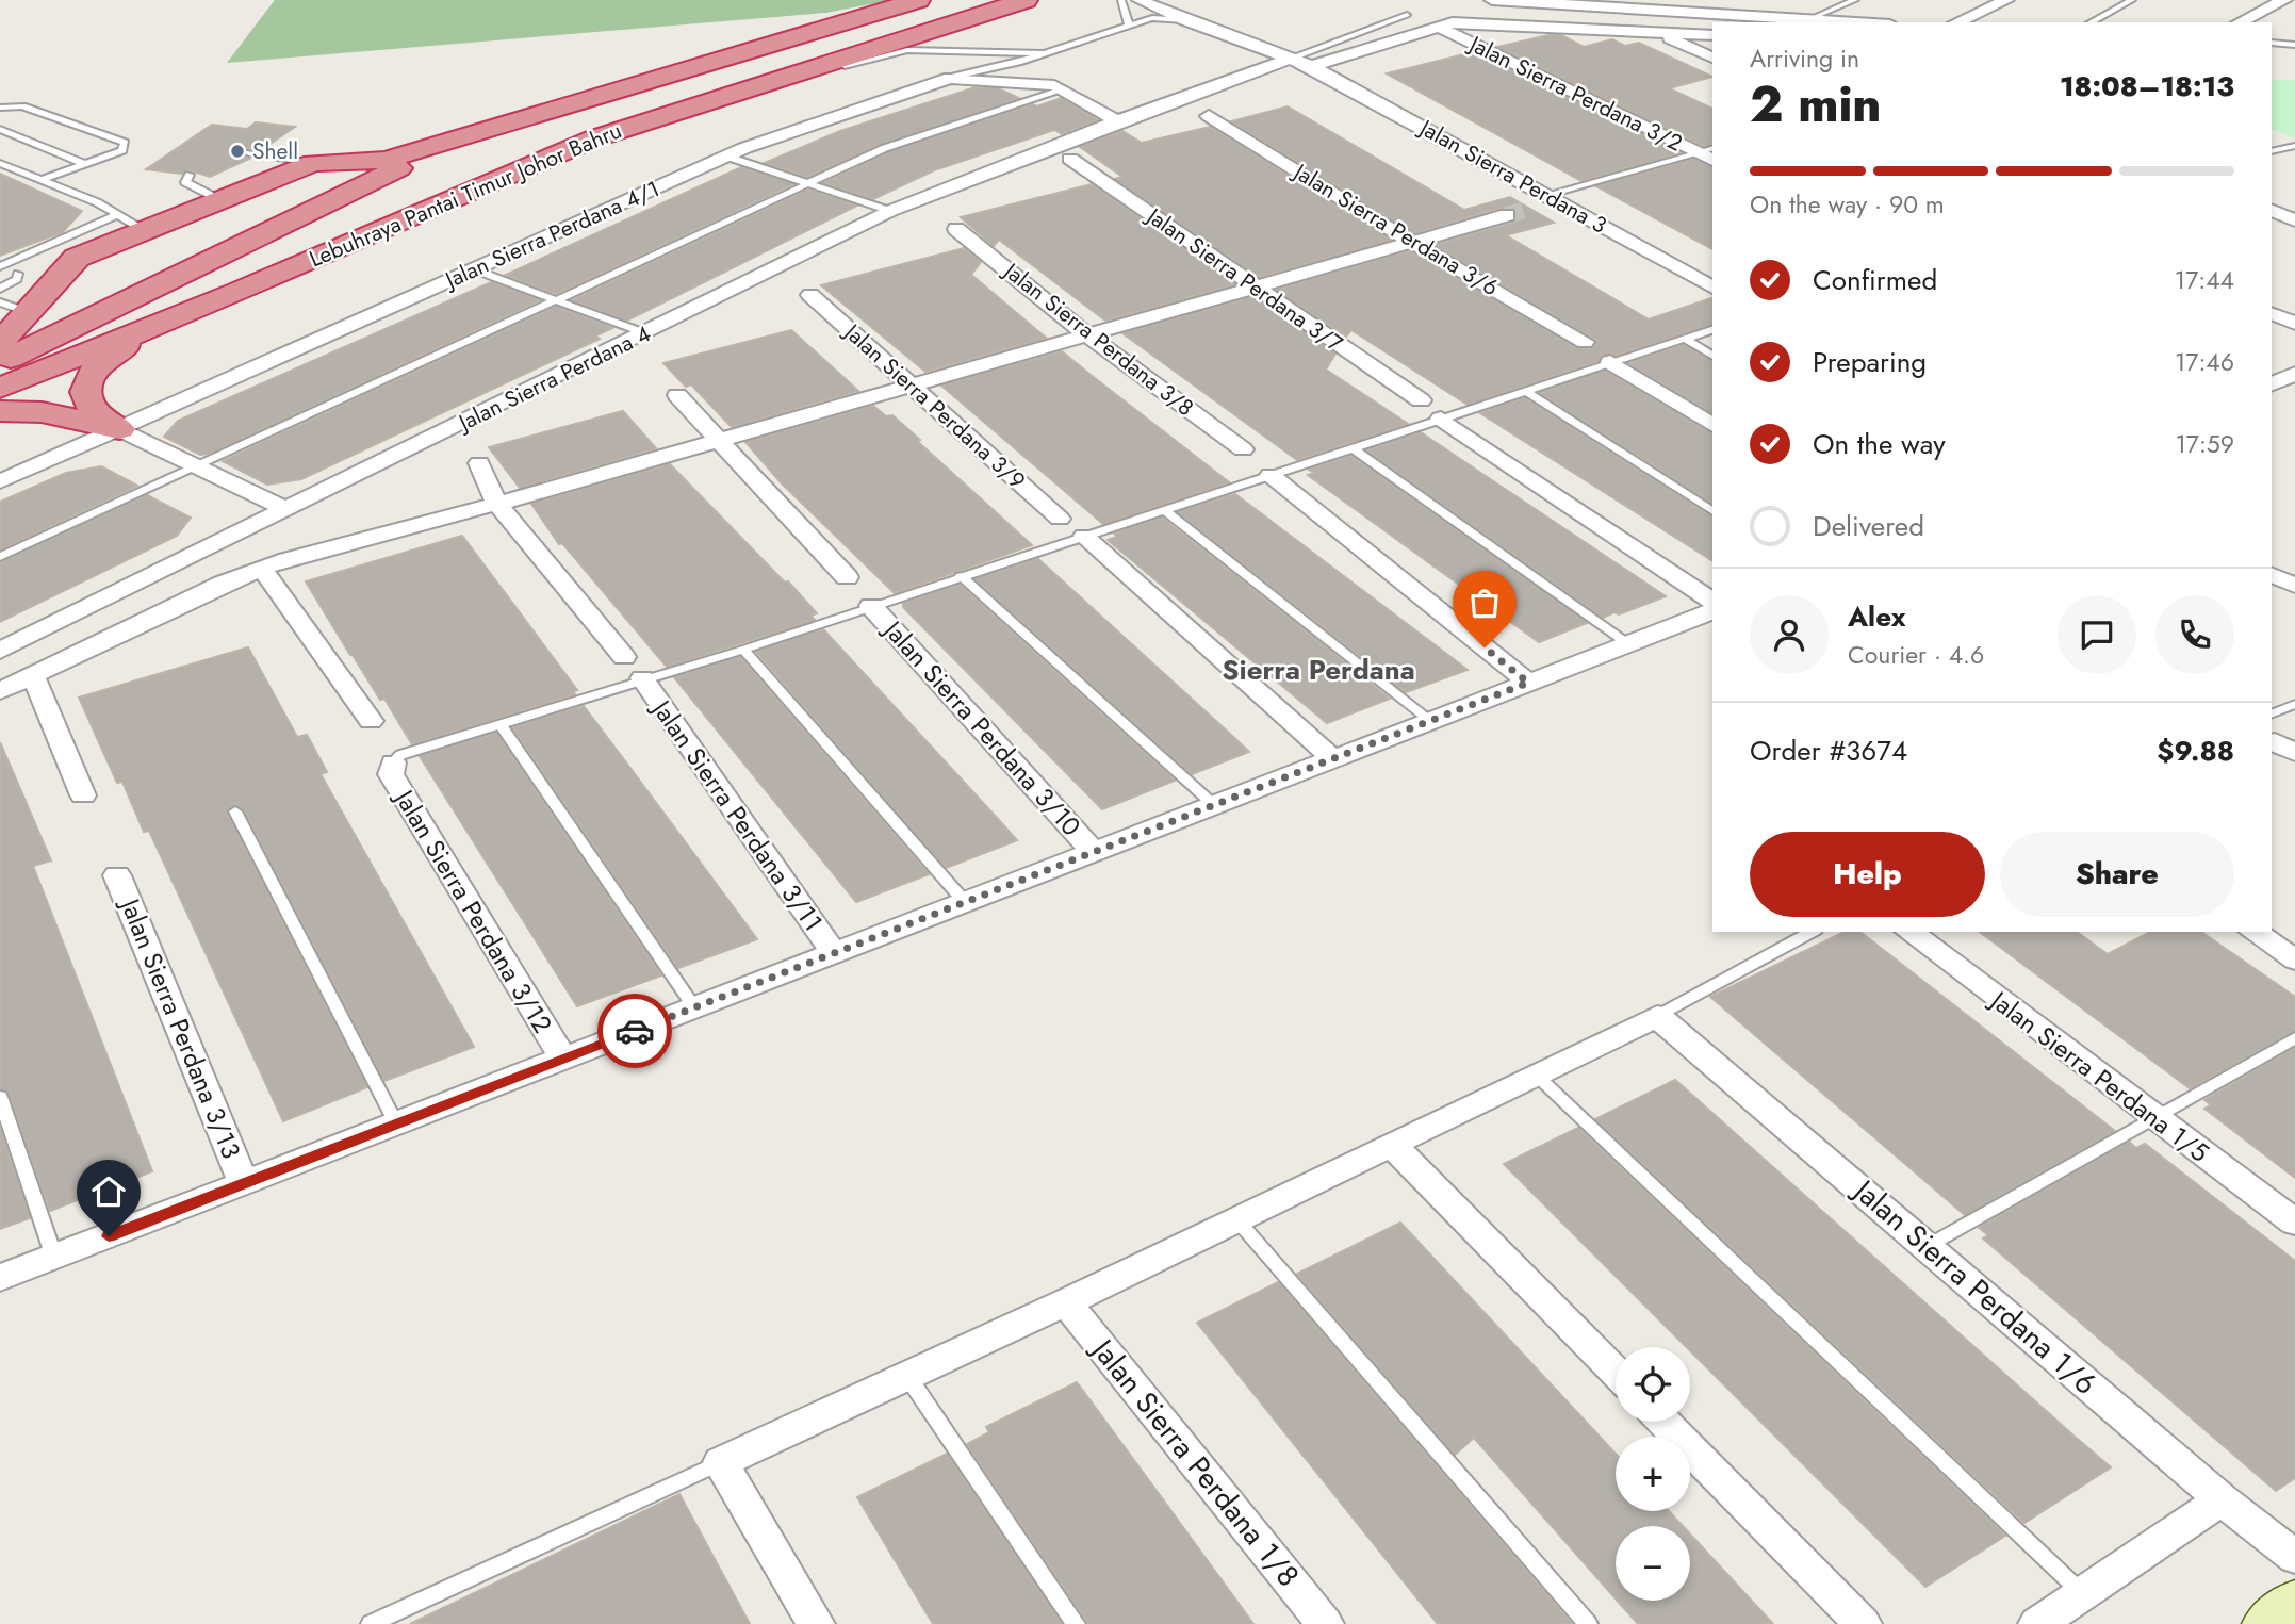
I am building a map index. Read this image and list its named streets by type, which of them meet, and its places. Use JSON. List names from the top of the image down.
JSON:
{
  "streets": {
    "highway": ["Lebuhraya Pantai Timur Johor Bahru"],
    "street": [
      "Jalan Sierra Perdana 3/2",
      "Jalan Sierra Perdana 3",
      "Jalan Sierra Perdana 3/6",
      "Jalan Sierra Perdana 4/1",
      "Jalan Sierra Perdana 3/7",
      "Jalan Sierra Perdana 3/8",
      "Jalan Sierra Perdana 4",
      "Jalan Sierra Perdana 3/9",
      "Jalan Sierra Perdana 3/10",
      "Jalan Sierra Perdana 3/11",
      "Jalan Sierra Perdana 3/12",
      "Jalan Sierra Perdana 3/13",
      "Jalan Sierra Perdana 1/5",
      "Jalan Sierra Perdana 1/6",
      "Jalan Sierra Perdana 1/8"
    ]
  },
  "crossings": [
    ["Jalan Sierra Perdana 3", "Jalan Sierra Perdana 4"],
    ["Jalan Sierra Perdana 4/1", "Jalan Sierra Perdana 4"]
  ],
  "districts": ["Sierra Perdana"],
  "places": ["Shell"],
  "page": {
    "heading": ["2 min", "Arriving in", "18:08–18:13"],
    "panel": [
      "Alex",
      "Courier · 4.6",
      "Order #3674",
      "$9.88"
    ],
    "bar": "On the way · 90 m",
    "list": [
      ["Confirmed", "17:44"],
      ["Preparing", "17:46"],
      ["On the way", "17:59"],
      "Delivered"
    ],
    "buttons": ["Help", "Share"],
    "map_buttons": ["+", "−"]
  }
}
